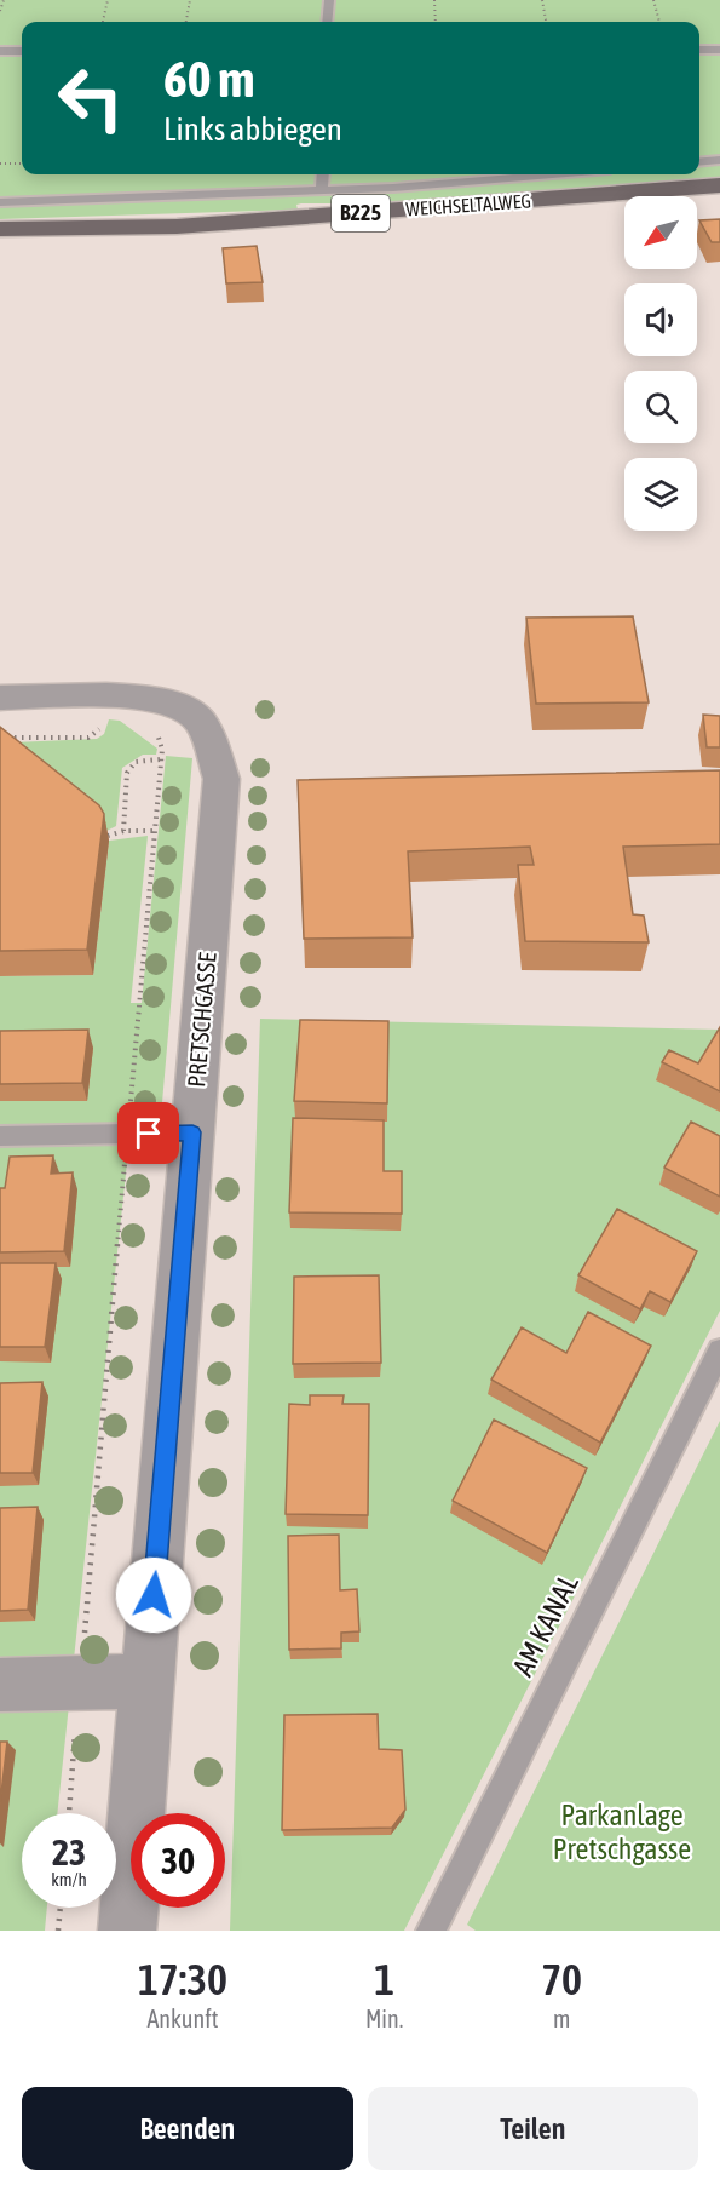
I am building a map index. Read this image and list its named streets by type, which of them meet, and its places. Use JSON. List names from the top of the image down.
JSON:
{
  "streets": {
    "main road": ["WEICHSELTALWEG", "B225"],
    "street": ["PRETSCHGASSE"],
    "lane": ["AM KANAL"]
  },
  "parks": ["Parkanlage Pretschgasse"],
  "north": "bottom left",
  "page": {
    "turn": ["60 m", "Links abbiegen"],
    "speed": "23 km/h",
    "limit": "30",
    "eta": [
      "17:30",
      "Ankunft",
      "1",
      "Min.",
      "70",
      "m"
    ],
    "buttons": ["Beenden", "Teilen"]
  }
}
